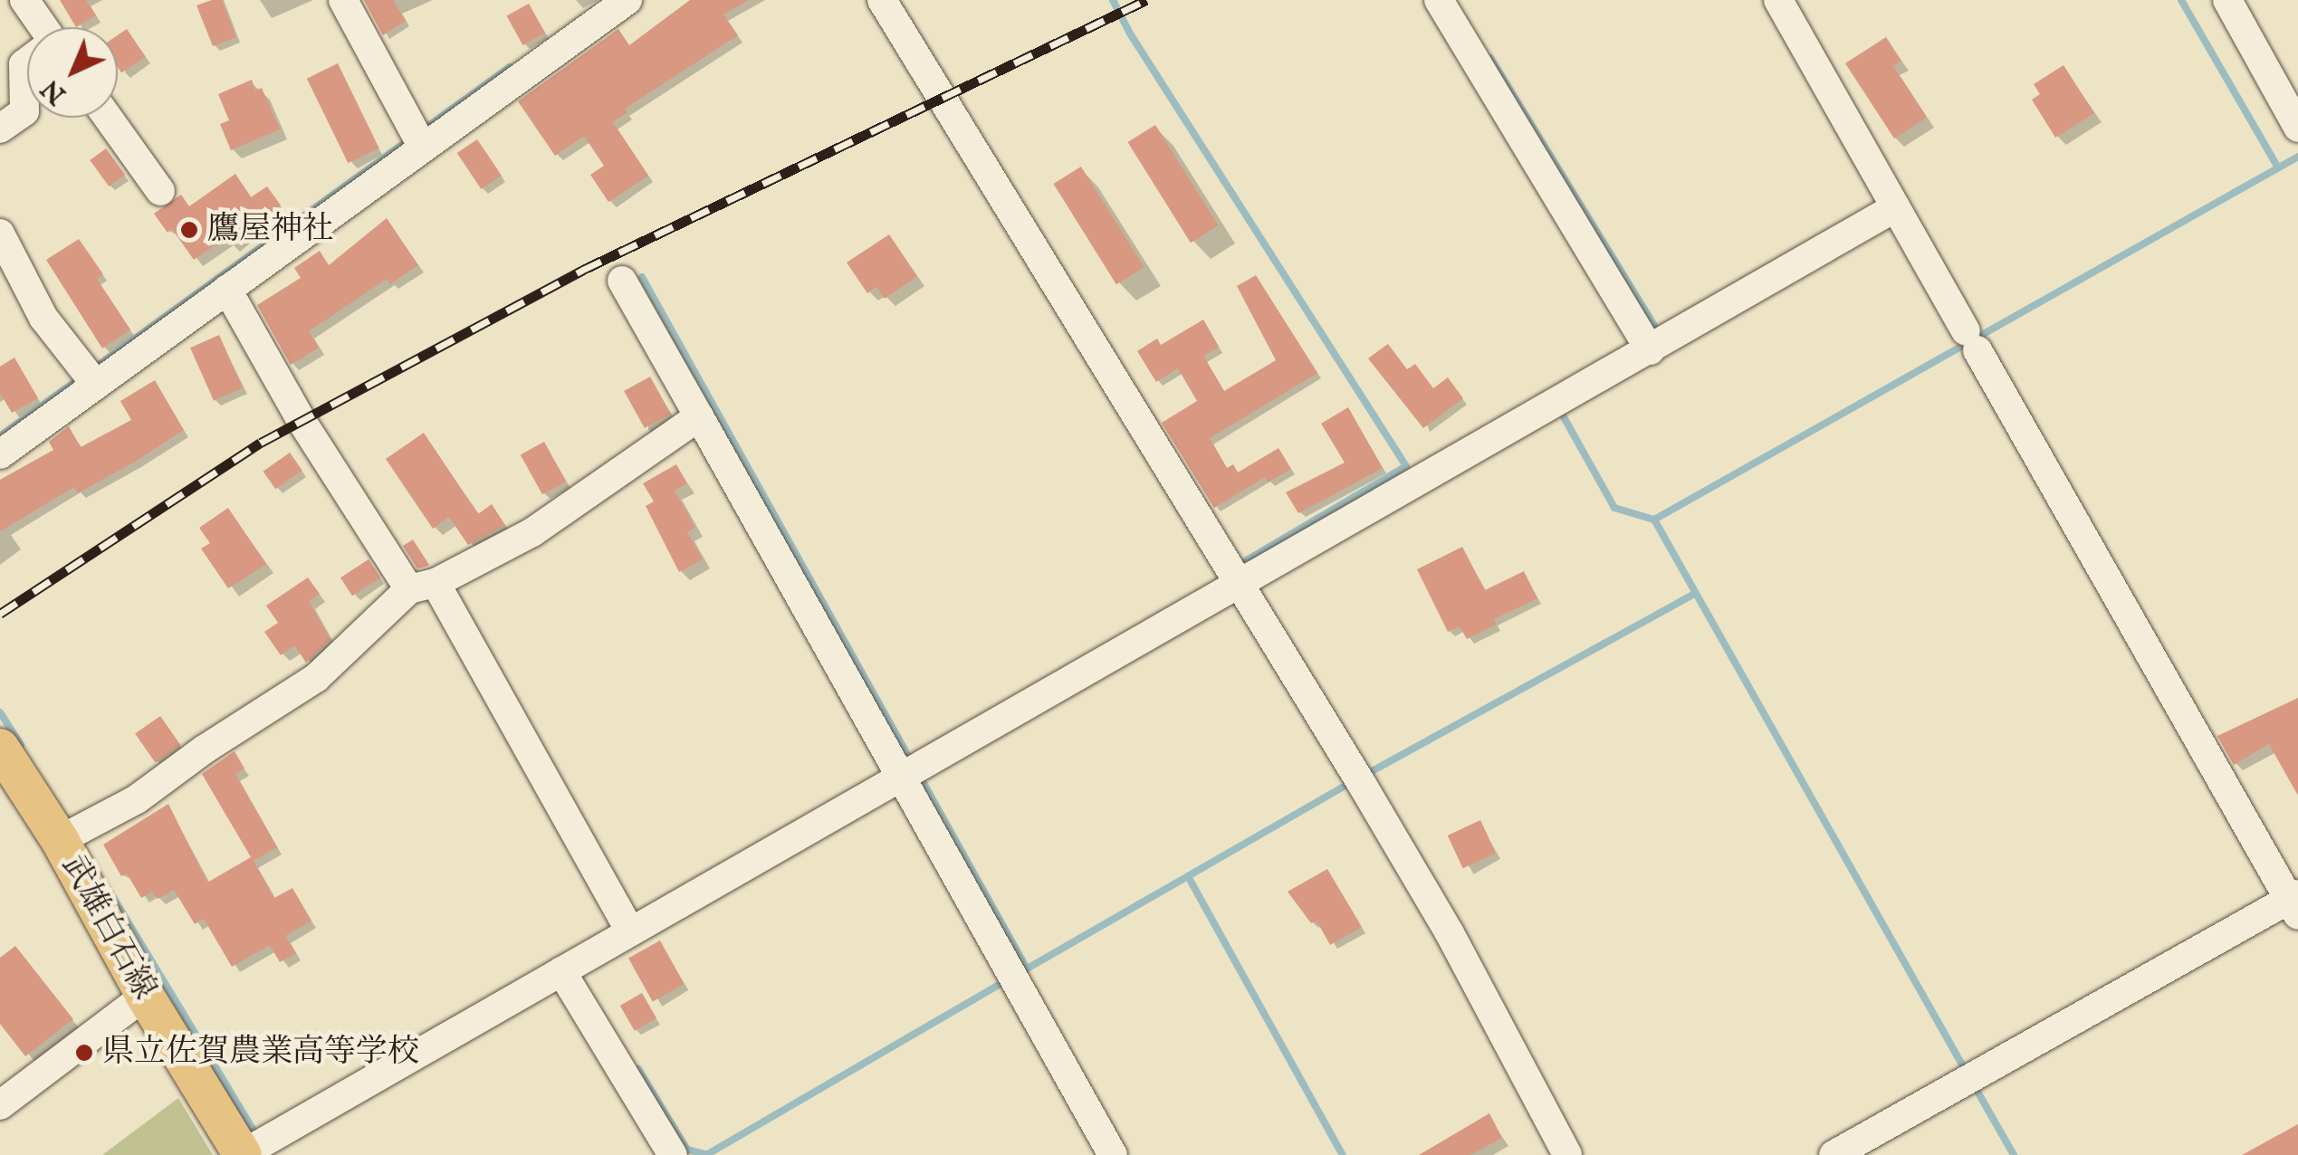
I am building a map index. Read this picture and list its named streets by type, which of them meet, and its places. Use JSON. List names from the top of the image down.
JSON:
{
  "streets": {
    "main road": ["武雄白石線"]
  },
  "places": ["鷹屋神社", "県立佐賀農業高等学校"],
  "north": "bottom left"
}
